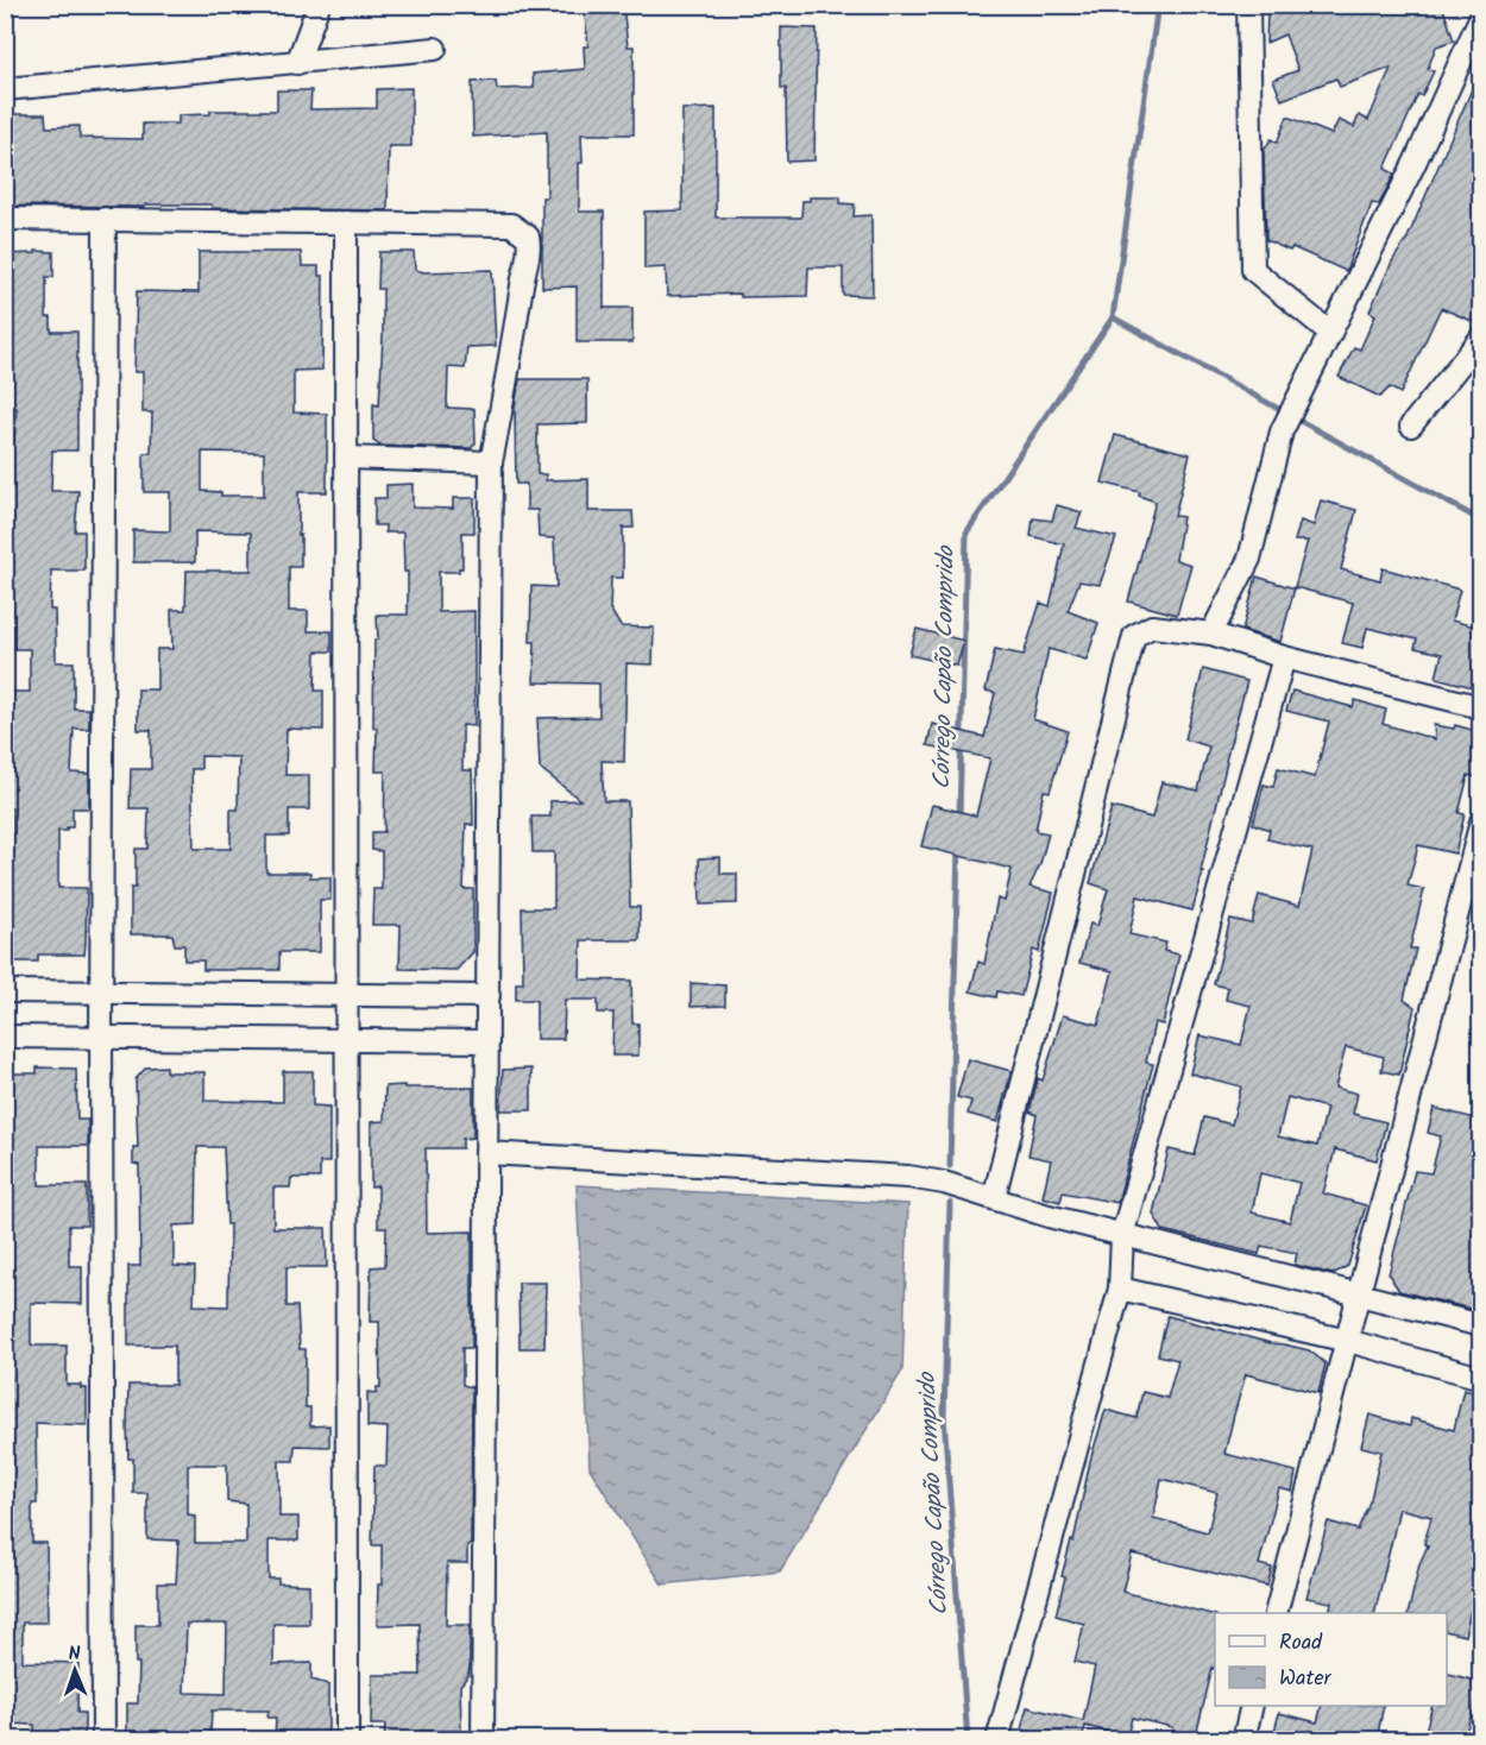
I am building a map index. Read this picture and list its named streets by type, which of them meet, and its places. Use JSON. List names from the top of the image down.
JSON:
{
  "water": ["Córrego Capão Comprido"],
  "legend": ["Road", "Water"],
  "north": "top"
}
